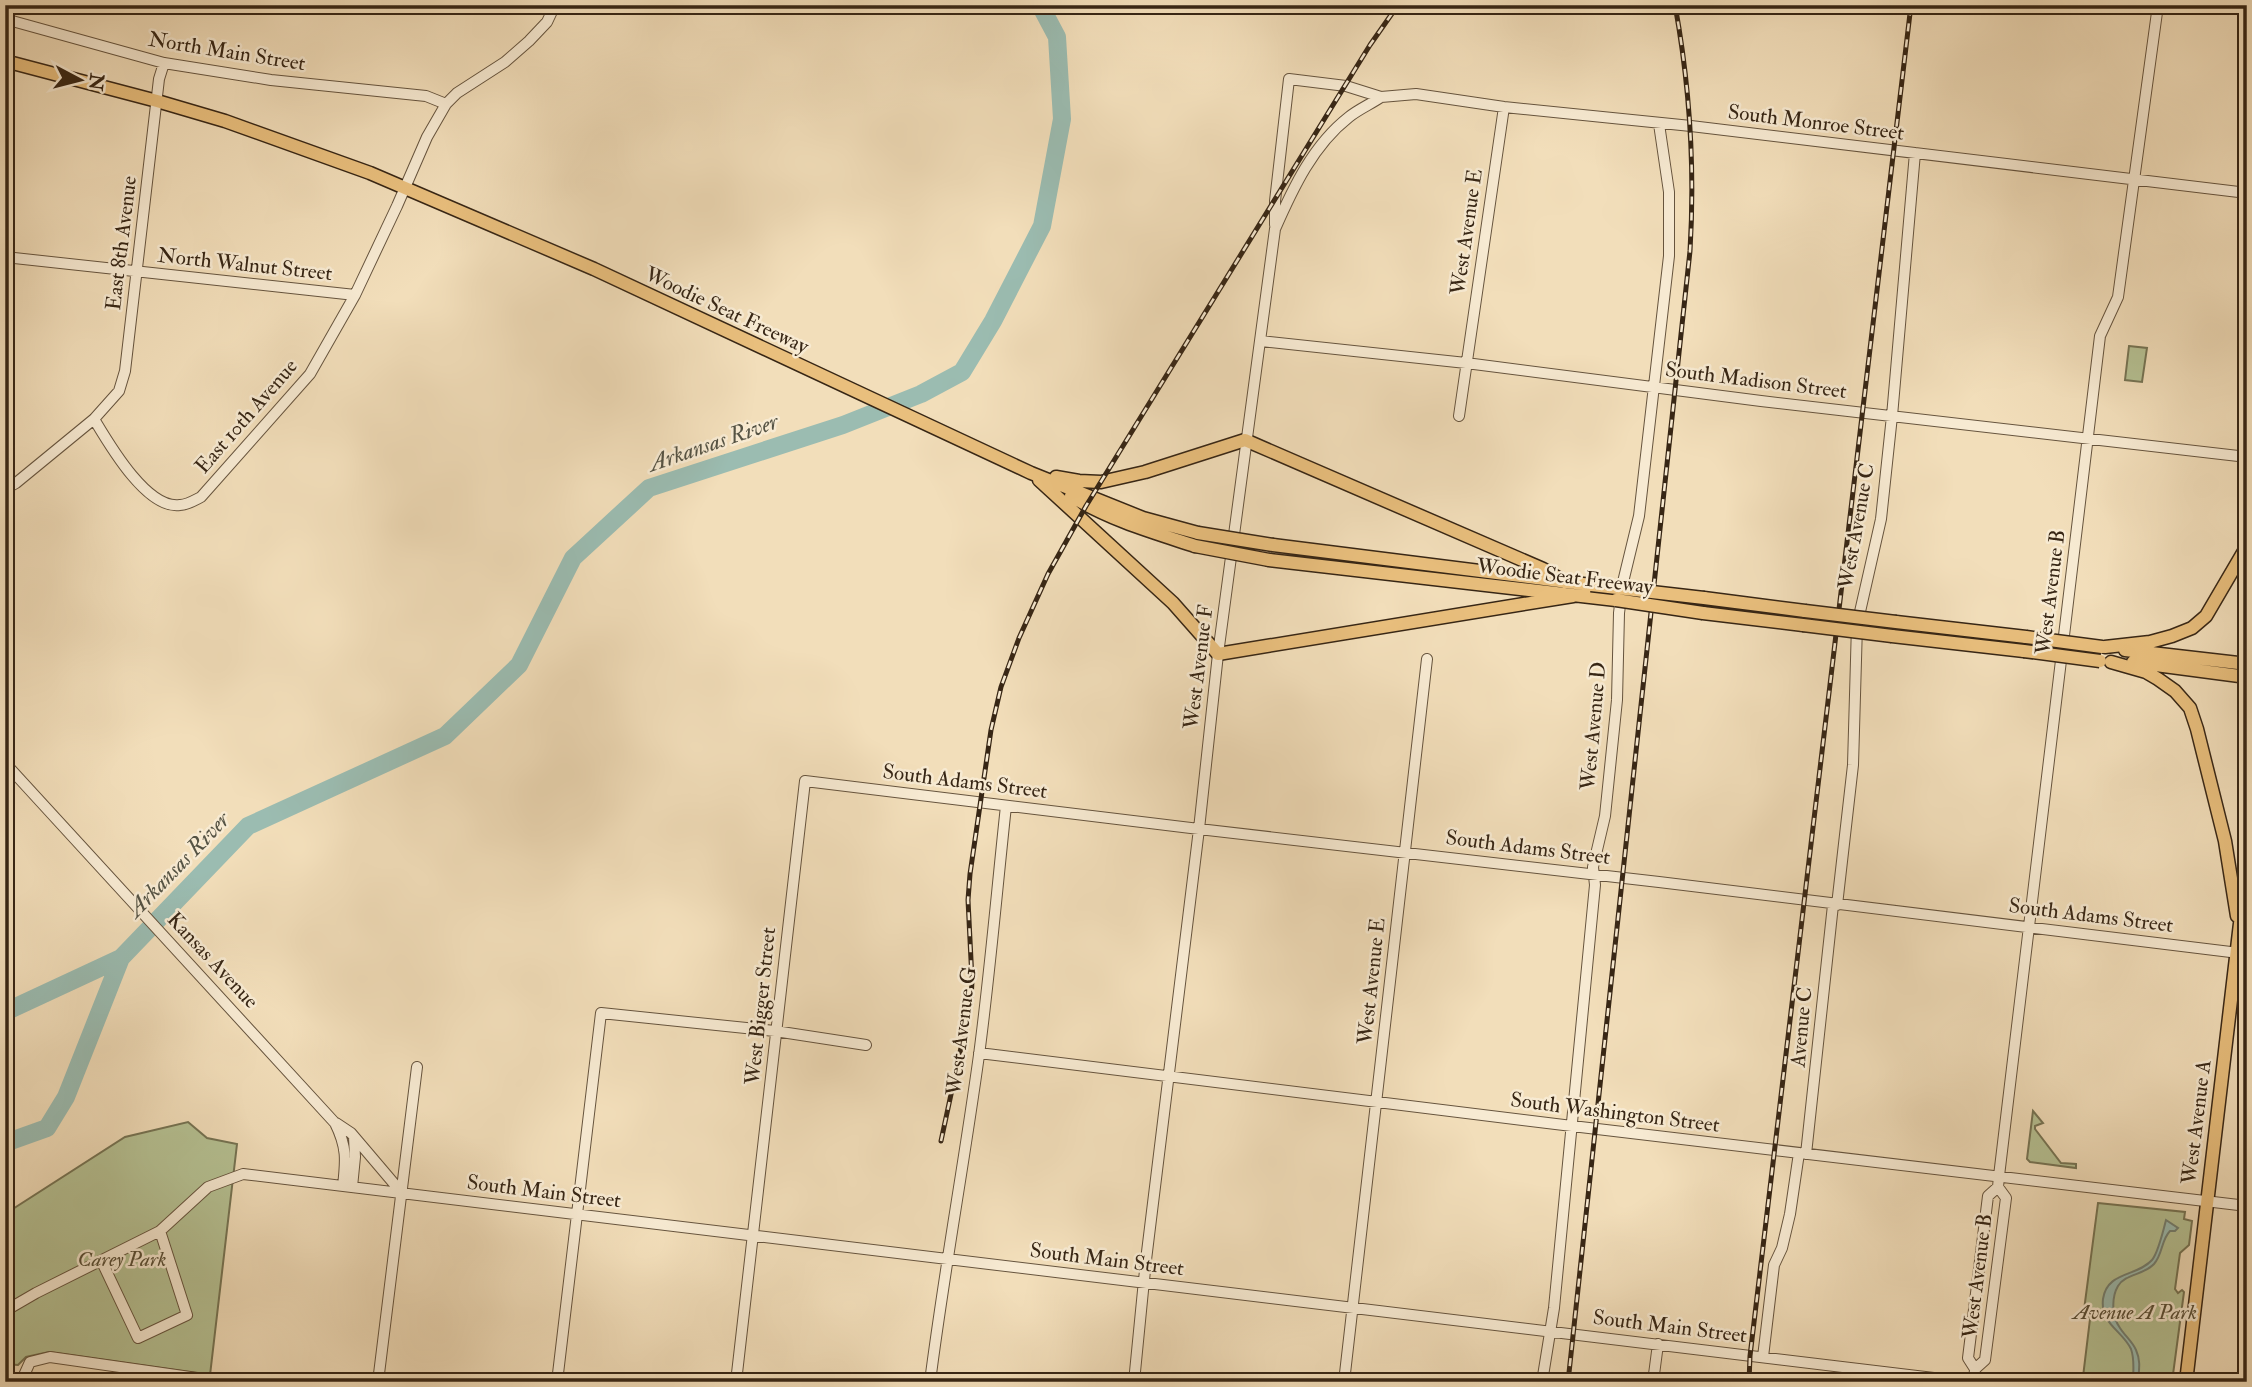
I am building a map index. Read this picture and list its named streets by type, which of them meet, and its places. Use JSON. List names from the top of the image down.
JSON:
{
  "streets": {
    "main road": ["Woodie Seat Freeway", "West Avenue A"],
    "street": [
      "North Main Street",
      "South Monroe Street",
      "West Avenue E",
      "East 8th Avenue",
      "North Walnut Street",
      "South Madison Street",
      "East 10th Avenue",
      "West Avenue C",
      "West Avenue B",
      "West Avenue F",
      "West Avenue D",
      "South Adams Street",
      "Kansas Avenue",
      "West Bigger Street",
      "Avenue C",
      "West Avenue G",
      "South Washington Street",
      "South Main Street"
    ]
  },
  "crossings": [
    ["North Main Street", "East 8th Avenue"],
    ["North Main Street", "East 10th Avenue"],
    ["South Monroe Street", "West Avenue E"],
    ["South Monroe Street", "West Avenue C"],
    ["South Monroe Street", "West Avenue B"],
    ["South Monroe Street", "West Avenue F"],
    ["South Monroe Street", "West Avenue D"],
    ["West Avenue E", "South Madison Street"],
    ["West Avenue E", "South Adams Street"],
    ["West Avenue E", "South Washington Street"],
    ["West Avenue E", "South Main Street"],
    ["East 8th Avenue", "North Walnut Street"],
    ["East 8th Avenue", "East 10th Avenue"],
    ["North Walnut Street", "East 10th Avenue"],
    ["Woodie Seat Freeway", "East 10th Avenue"],
    ["South Madison Street", "West Avenue C"],
    ["South Madison Street", "West Avenue B"],
    ["South Madison Street", "West Avenue F"],
    ["South Madison Street", "West Avenue D"],
    ["West Avenue C", "South Adams Street"],
    ["West Avenue C", "Avenue C"],
    ["West Avenue B", "South Adams Street"],
    ["West Avenue B", "South Washington Street"],
    ["West Avenue F", "South Adams Street"],
    ["West Avenue F", "South Washington Street"],
    ["West Avenue F", "South Main Street"],
    ["West Avenue D", "South Adams Street"],
    ["West Avenue D", "South Washington Street"],
    ["West Avenue D", "South Main Street"],
    ["South Adams Street", "West Bigger Street"],
    ["South Adams Street", "Avenue C"],
    ["South Adams Street", "West Avenue G"],
    ["South Adams Street", "West Avenue A"],
    ["West Bigger Street", "South Main Street"],
    ["Avenue C", "South Washington Street"],
    ["Avenue C", "South Main Street"],
    ["West Avenue G", "South Washington Street"],
    ["West Avenue G", "South Main Street"],
    ["South Washington Street", "West Avenue A"]
  ],
  "water": ["Arkansas River"],
  "parks": ["Carey Park", "Avenue A Park"],
  "north": "right"
}
